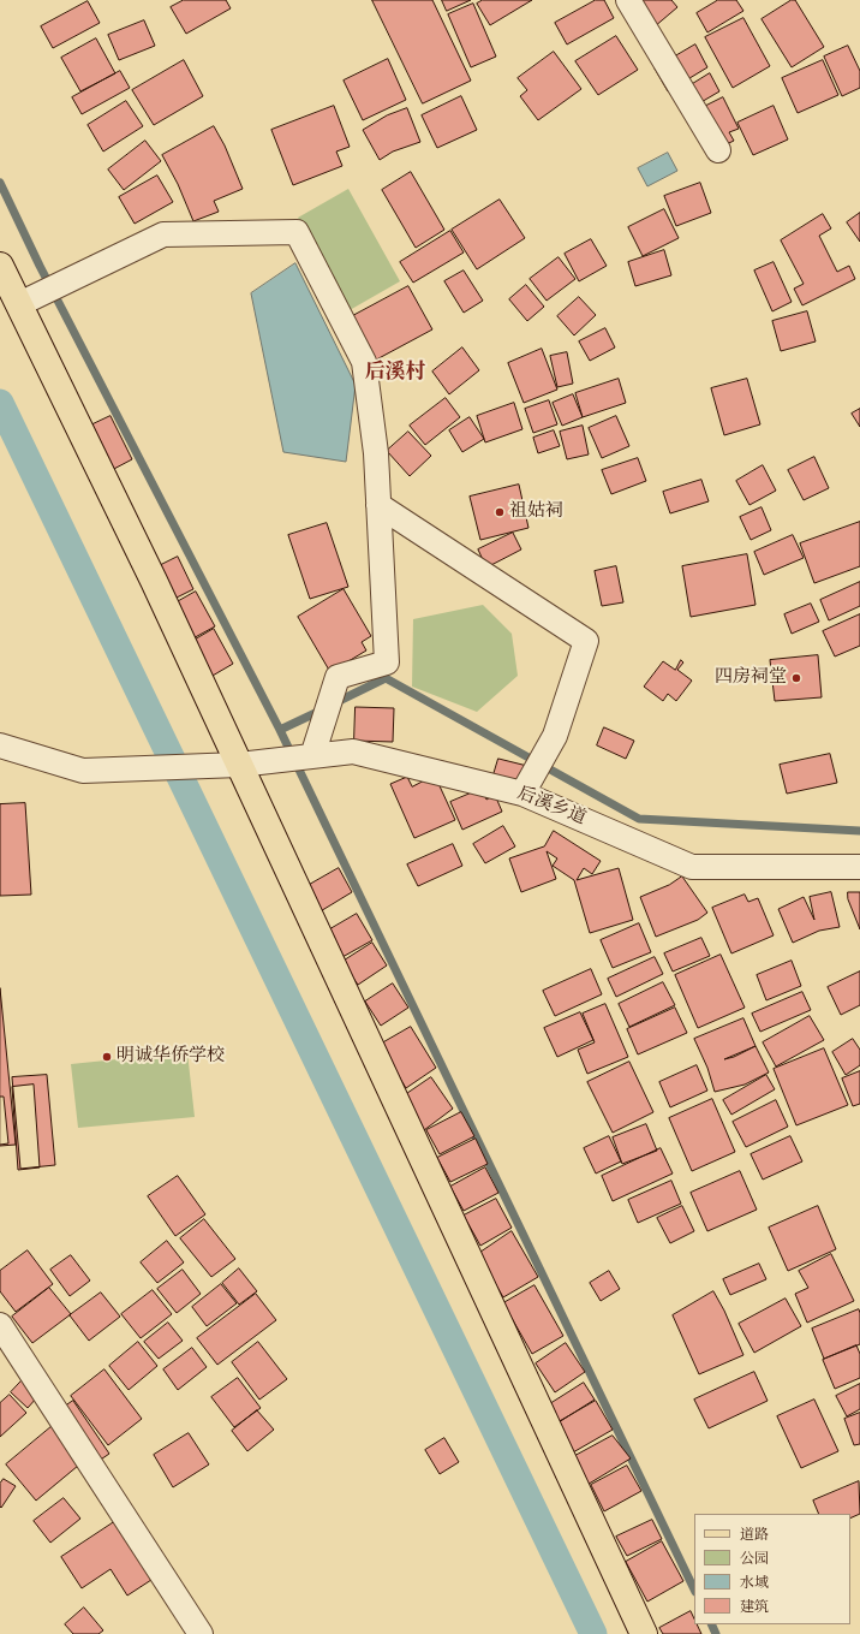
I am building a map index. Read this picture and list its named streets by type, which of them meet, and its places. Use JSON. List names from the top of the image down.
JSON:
{
  "streets": {
    "street": ["后溪乡道"]
  },
  "districts": ["后溪村"],
  "places": ["祖姑祠", "四房祠堂", "明诚华侨学校"],
  "legend": [
    "道路",
    "公园",
    "水域",
    "建筑"
  ]
}
